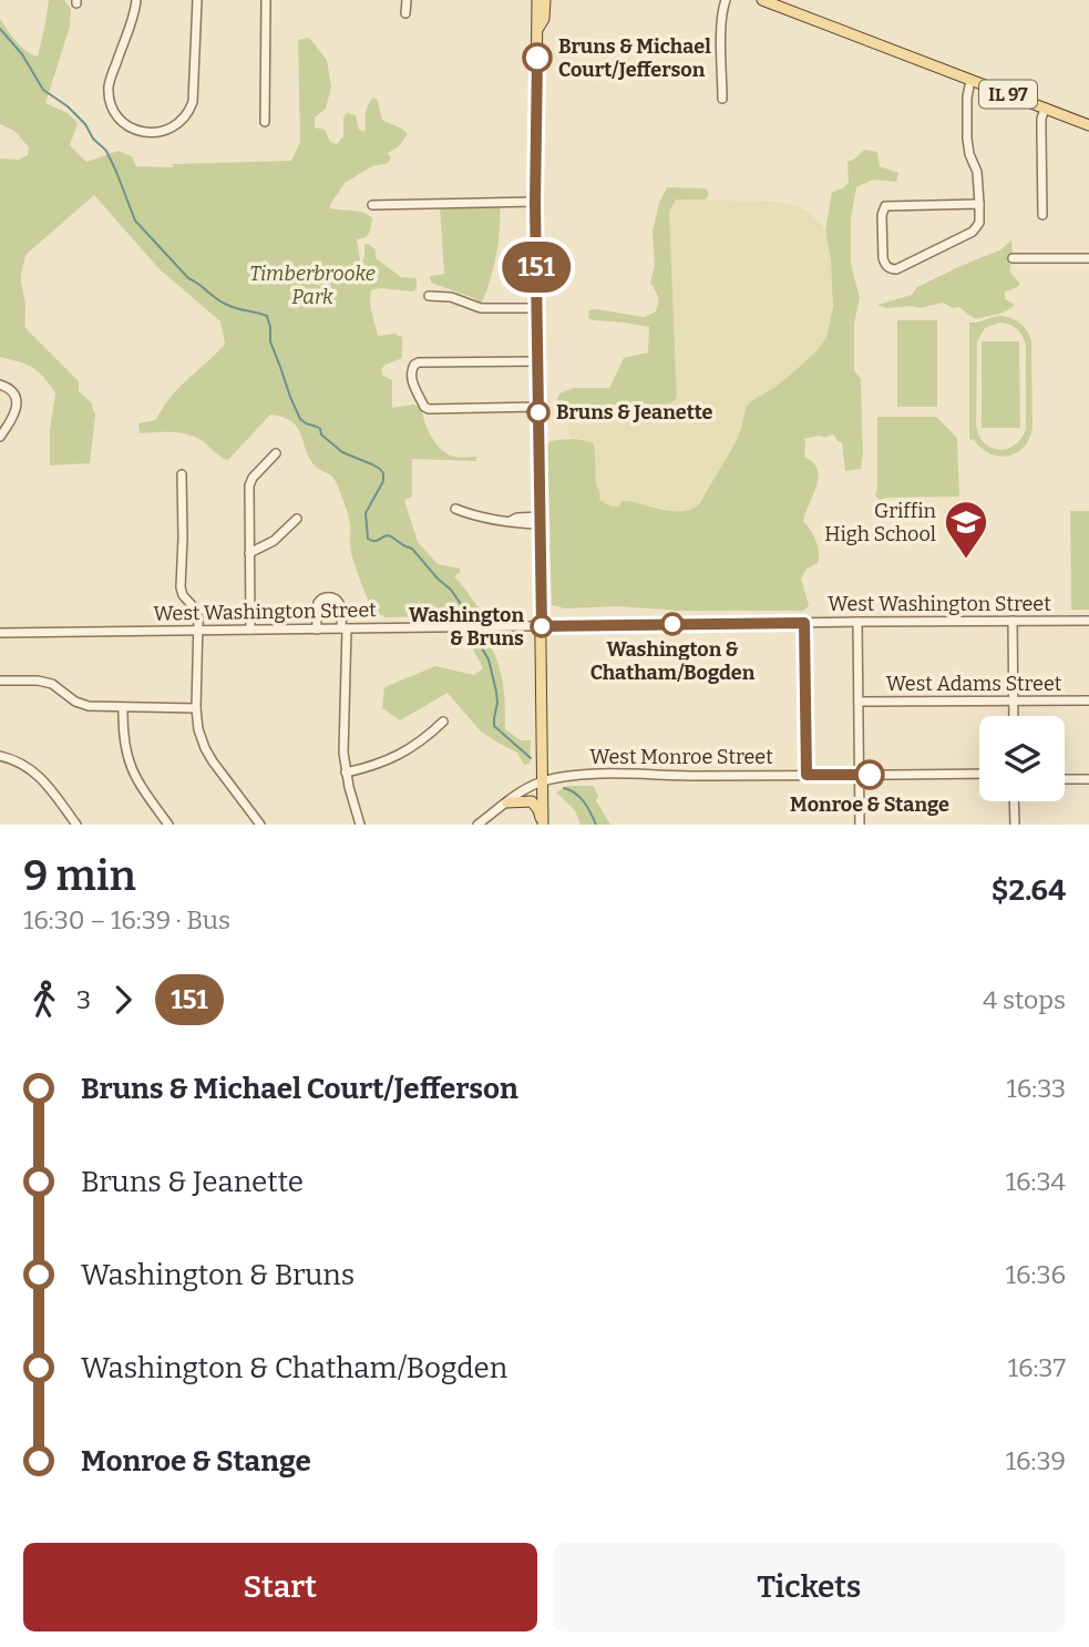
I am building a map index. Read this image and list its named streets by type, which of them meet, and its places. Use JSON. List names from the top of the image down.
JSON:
{
  "streets": {
    "main road": ["IL 97"],
    "street": ["West Washington Street", "West Adams Street", "West Monroe Street"]
  },
  "parks": ["Timberbrooke Park"],
  "places": {
    "other": [
      "Bruns & Michael Court/Jefferson",
      "Bruns & Jeanette",
      "Washington & Chatham/Bogden",
      "Washington & Bruns",
      "Monroe & Stange"
    ],
    "school or university": ["Griffin High School"]
  },
  "lines": ["bus line 151"],
  "page": {
    "on_map": "151",
    "heading": ["9 min", "16:30 – 16:39 · Bus", "$2.64"],
    "legs": ["3", "151", "4 stops"],
    "list": [
      {
        "name": "Bruns & Michael Court/Jefferson",
        "value": "16:33"
      },
      {
        "name": "Bruns & Jeanette",
        "value": "16:34"
      },
      {
        "name": "Washington & Bruns",
        "value": "16:36"
      },
      {
        "name": "Washington & Chatham/Bogden",
        "value": "16:37"
      },
      {
        "name": "Monroe & Stange",
        "value": "16:39"
      }
    ],
    "buttons": ["Start", "Tickets"]
  }
}
